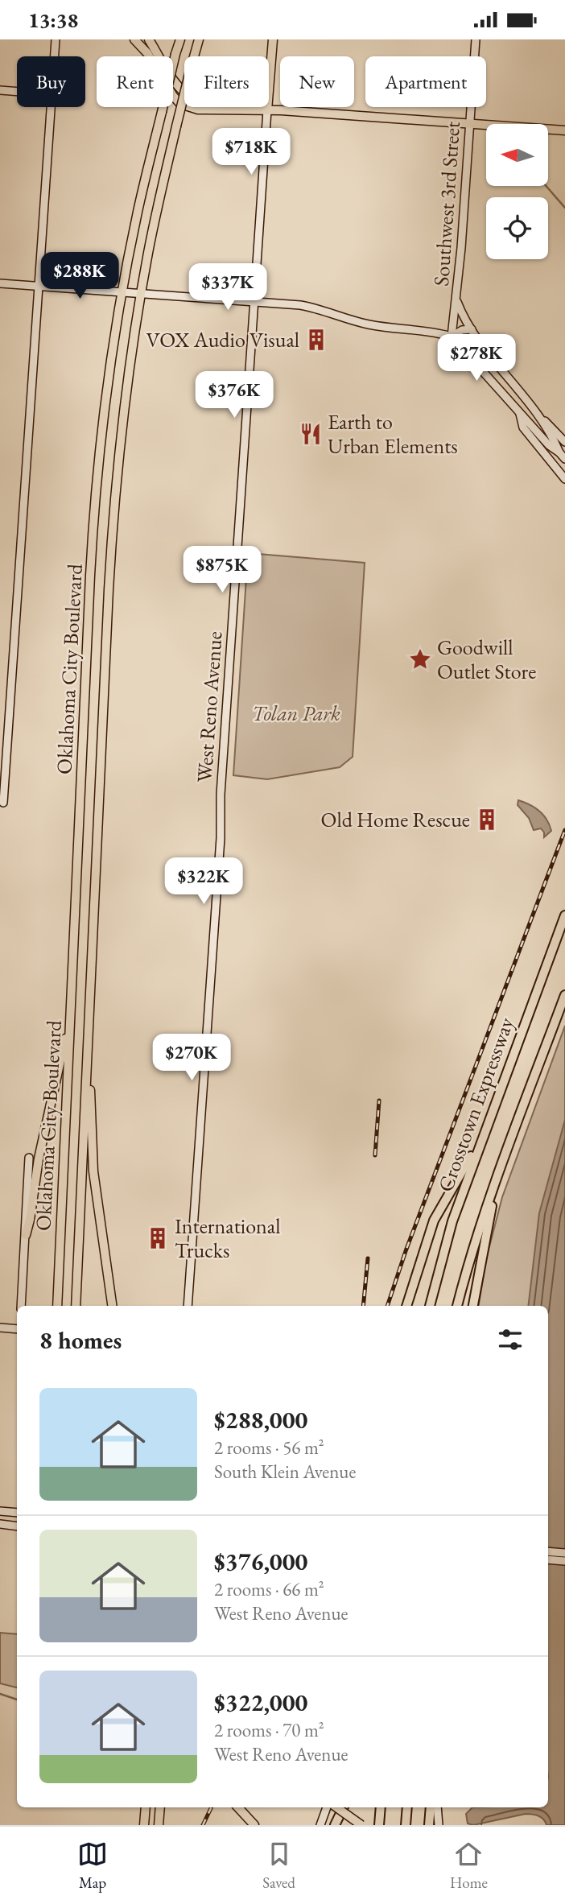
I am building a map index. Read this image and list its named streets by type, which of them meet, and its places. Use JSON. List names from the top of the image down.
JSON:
{
  "streets": {
    "highway": ["Crosstown Expressway"],
    "main road": ["Southwest 3rd Street", "Oklahoma City Boulevard", "West Reno Avenue"]
  },
  "parks": ["Tolan Park"],
  "places": {
    "building": ["VOX Audio Visual", "Old Home Rescue", "International Trucks"],
    "restaurant": ["Earth to Urban Elements"],
    "place": ["Goodwill Outlet Store"]
  },
  "north": "left",
  "page": {
    "status": "13:38",
    "chip": [
      "Buy",
      "Rent",
      "Filters",
      "New",
      "Apartment"
    ],
    "price": [
      "$718K",
      "$288K",
      "$337K",
      "$278K",
      "$376K",
      "$875K",
      "$322K",
      "$270K"
    ],
    "heading": "8 homes",
    "list": [
      {
        "name": "$288,000",
        "note": "2 rooms · 56 m² · South Klein Avenue"
      },
      {
        "name": "$376,000",
        "note": "2 rooms · 66 m² · West Reno Avenue"
      },
      {
        "name": "$322,000",
        "note": "2 rooms · 70 m² · West Reno Avenue"
      }
    ],
    "tabs": ["Map", "Saved", "Home"]
  }
}
